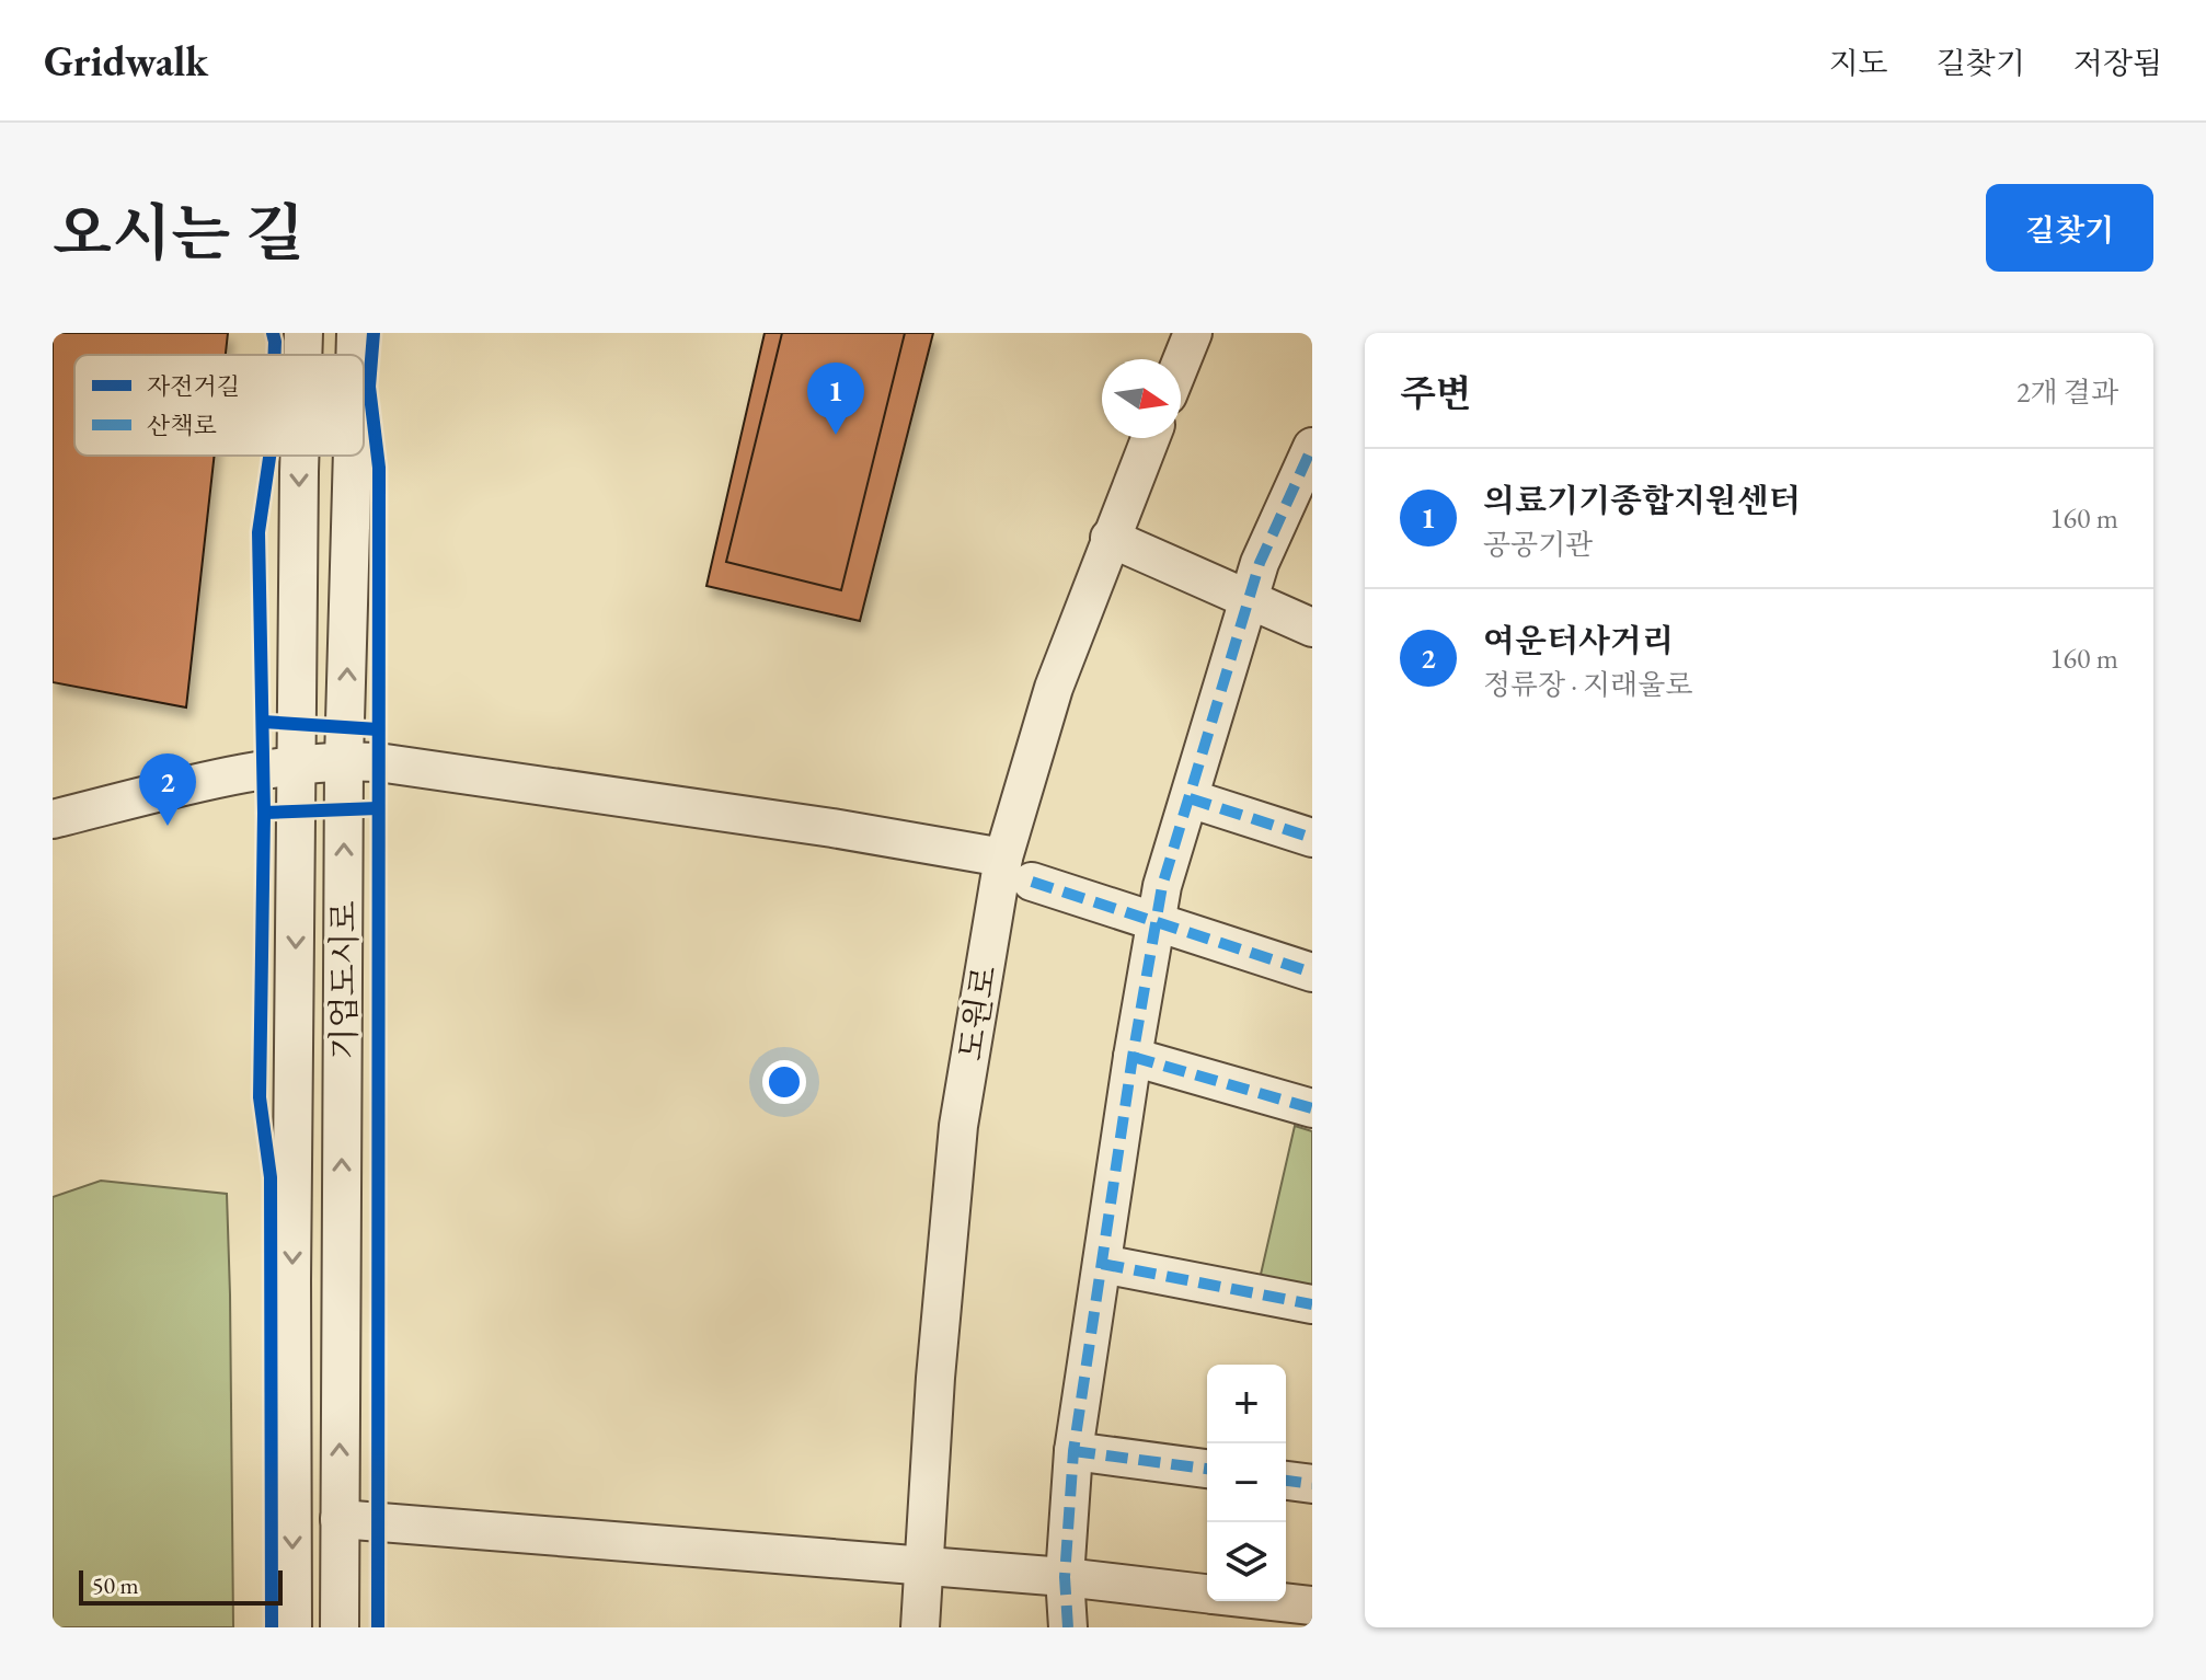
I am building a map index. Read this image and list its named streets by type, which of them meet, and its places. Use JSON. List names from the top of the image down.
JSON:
{
  "streets": {
    "street": ["기업도시로", "도원로"]
  },
  "legend": ["자전거길", "산책로"],
  "scale_bar": "50 m",
  "north": "right",
  "page": {
    "header": "Gridwalk",
    "nav": ["지도", "길찾기", "저장됨"],
    "title": "오시는 길",
    "buttons": "길찾기",
    "heading": ["주변", "2개 결과"],
    "pins": ["1", "2"],
    "list": [
      {
        "mark": "1",
        "name": "의료기기종합지원센터",
        "note": "공공기관",
        "value": "160 m"
      },
      {
        "mark": "2",
        "name": "여운터사거리",
        "note": "정류장 · 지래울로",
        "value": "160 m"
      }
    ],
    "map_buttons": ["+", "−"],
    "scale": "50 m"
  }
}
